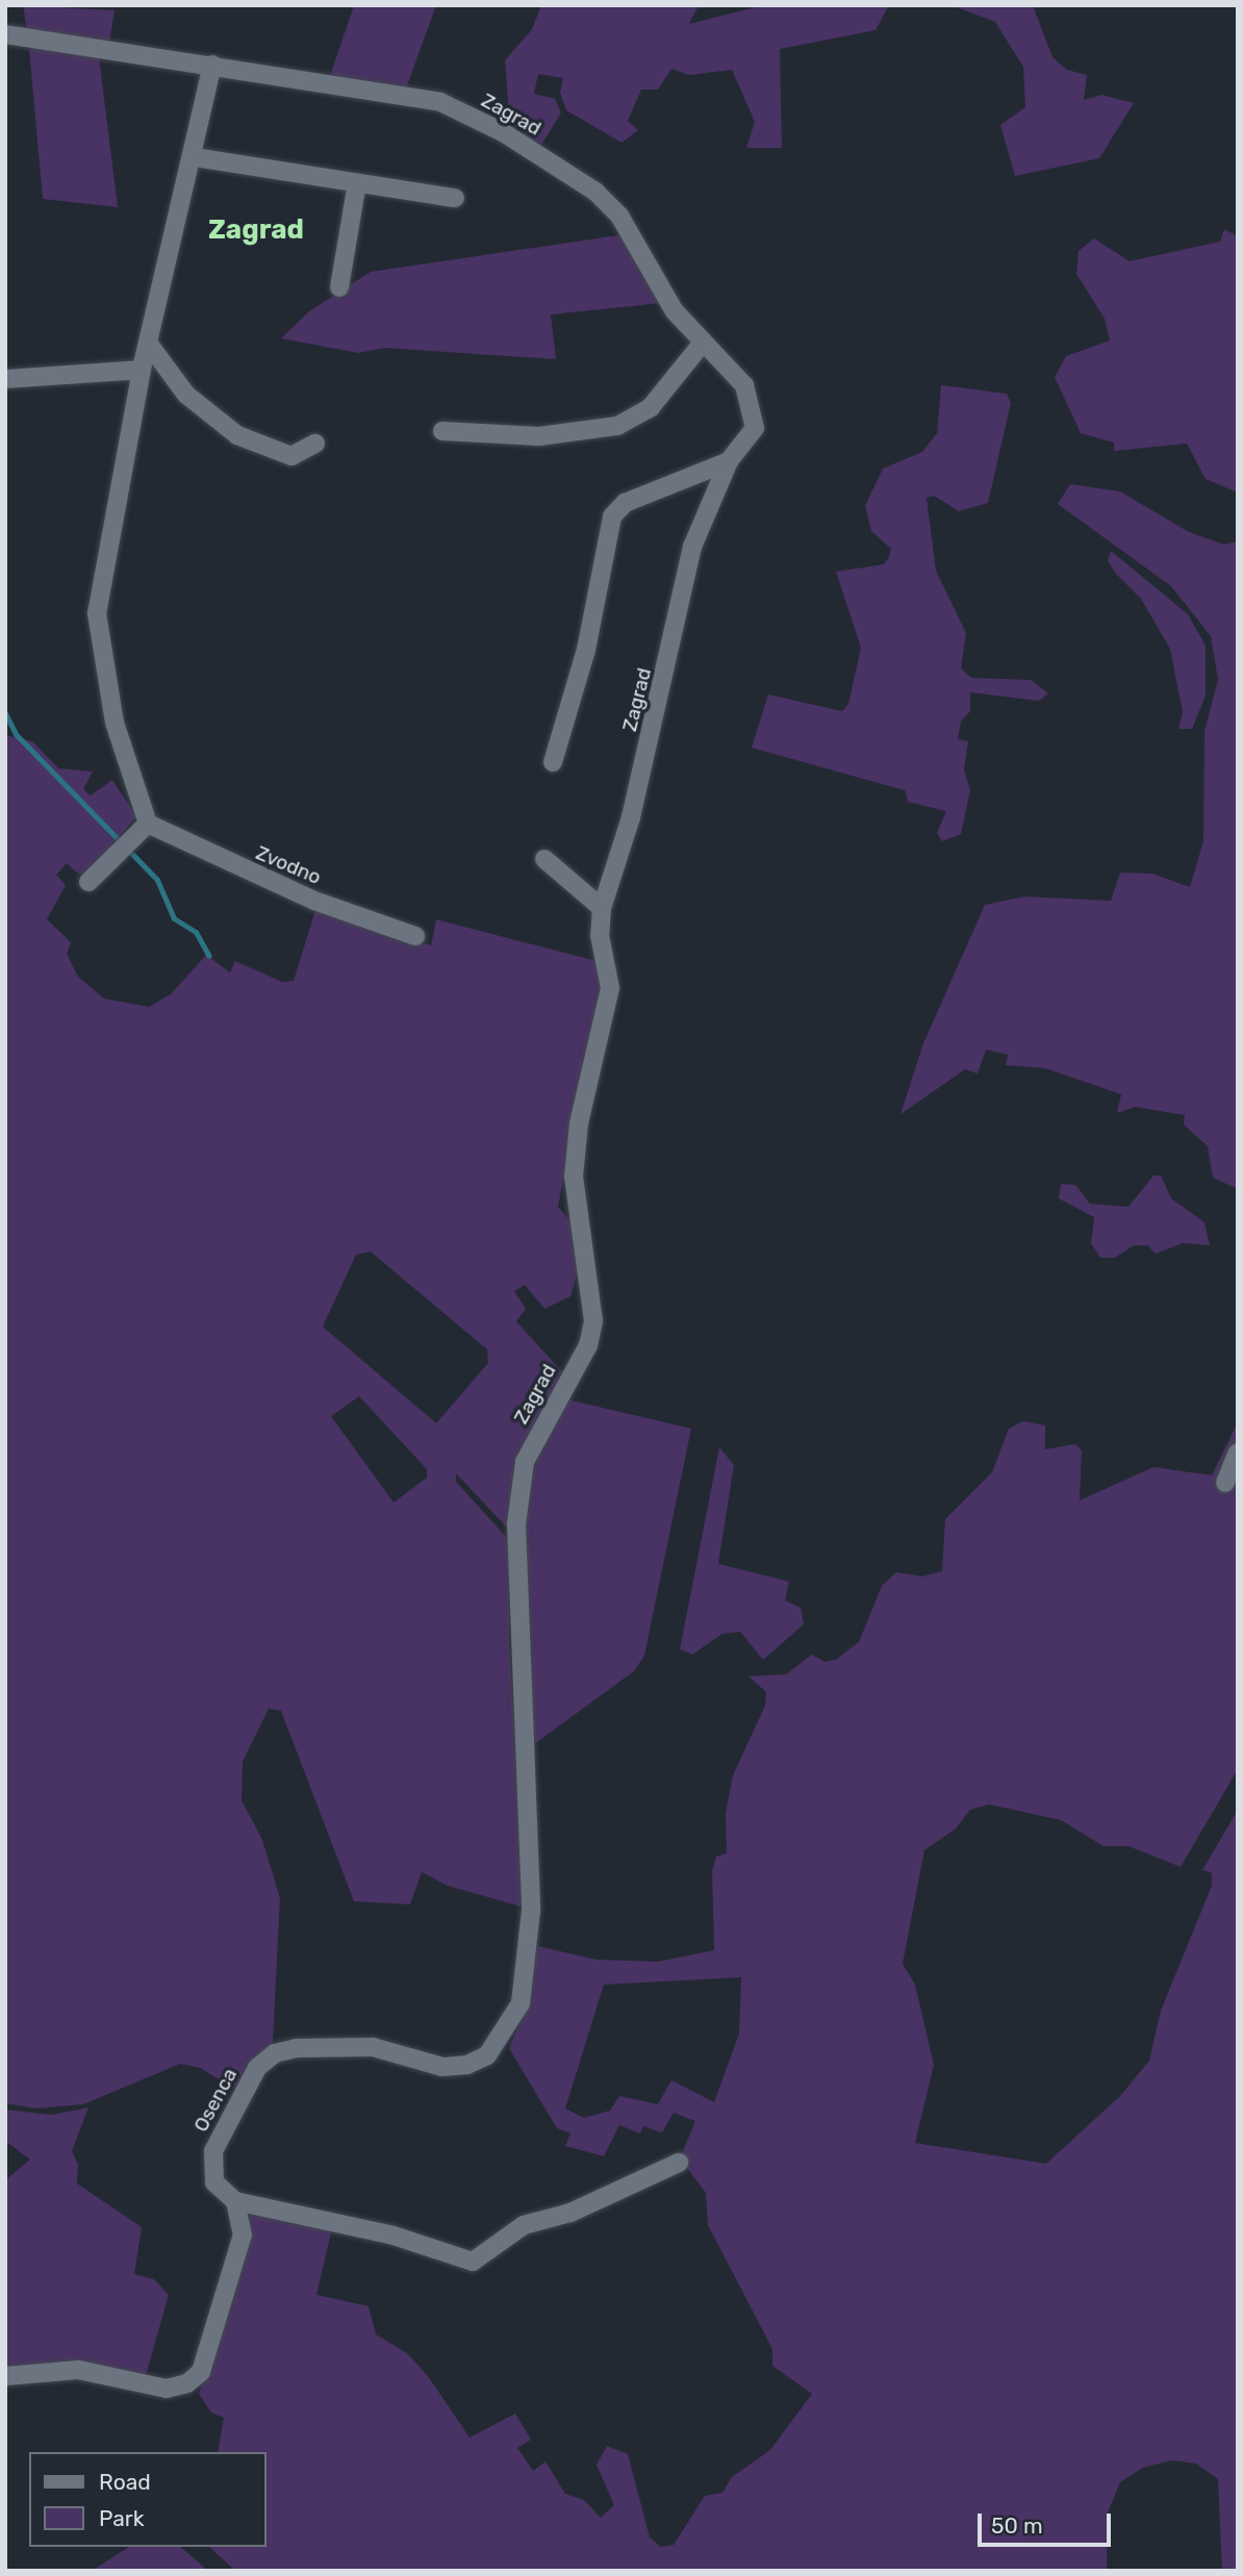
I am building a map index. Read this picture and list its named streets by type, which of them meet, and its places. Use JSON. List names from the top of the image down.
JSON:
{
  "streets": {
    "street": ["Zagrad", "Zvodno", "Osenca"]
  },
  "crossings": [
    ["Zagrad", "Osenca"]
  ],
  "districts": ["Zagrad"],
  "legend": ["Road", "Park"],
  "scale_bar": "50 m"
}
